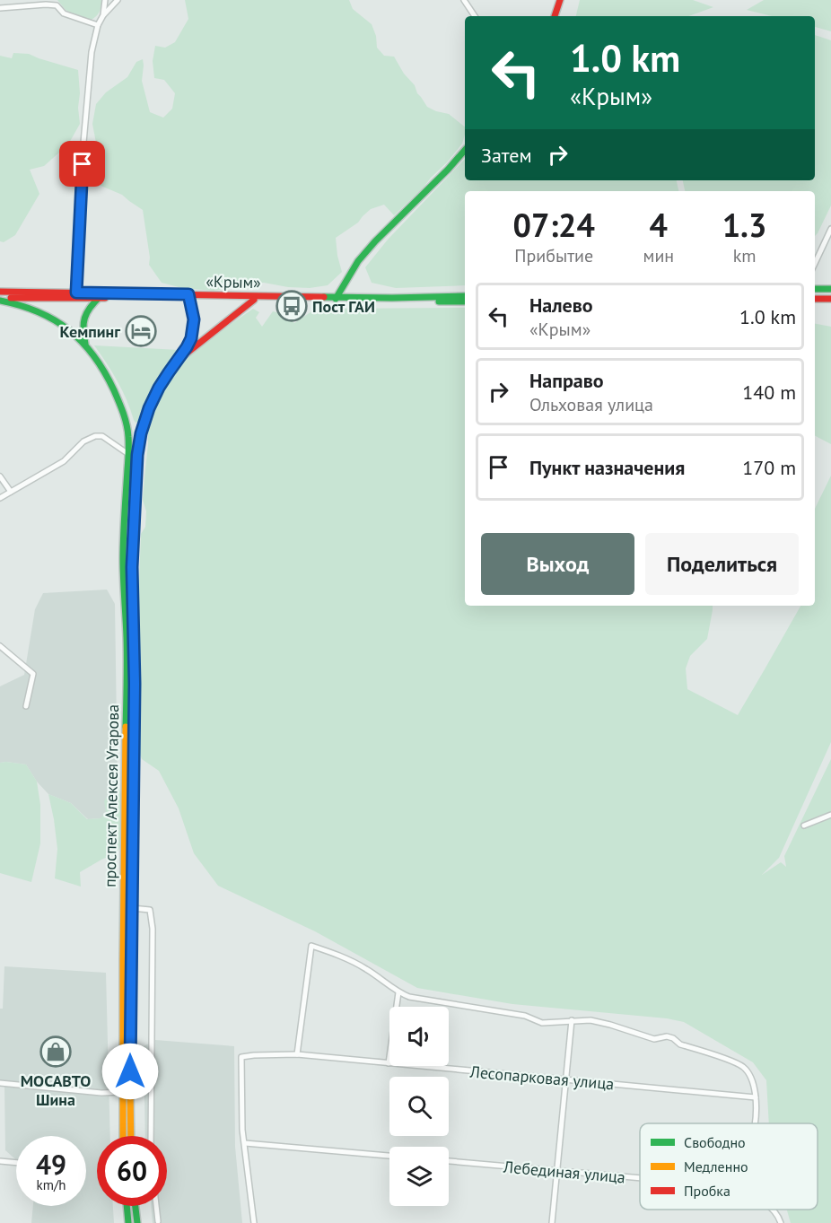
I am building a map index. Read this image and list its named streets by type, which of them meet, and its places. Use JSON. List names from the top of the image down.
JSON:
{
  "streets": {
    "main road": ["«Крым»", "проспект Алексея Угарова"],
    "street": ["Лесопарковая улица", "Лебединая улица"]
  },
  "crossings": [
    ["«Крым»", "проспект Алексея Угарова"]
  ],
  "places": {
    "bus stop": ["Пост ГАИ"],
    "hotel": ["Кемпинг"],
    "shop": ["МОСАВТО Шина"]
  },
  "legend": ["Свободно", "Медленно", "Пробка"],
  "page": {
    "turn": ["1.0 km", "«Крым»"],
    "then": "Затем",
    "eta": [
      "07:24",
      "Прибытие",
      "4",
      "мин",
      "1.3",
      "km"
    ],
    "list": [
      {
        "name": "Налево",
        "note": "«Крым»",
        "value": "1.0 km"
      },
      {
        "name": "Направо",
        "note": "Ольховая улица",
        "value": "140 m"
      },
      {
        "name": "Пункт назначения",
        "value": "170 m"
      }
    ],
    "buttons": ["Выход", "Поделиться"],
    "speed": "49 km/h",
    "limit": "60"
  }
}
